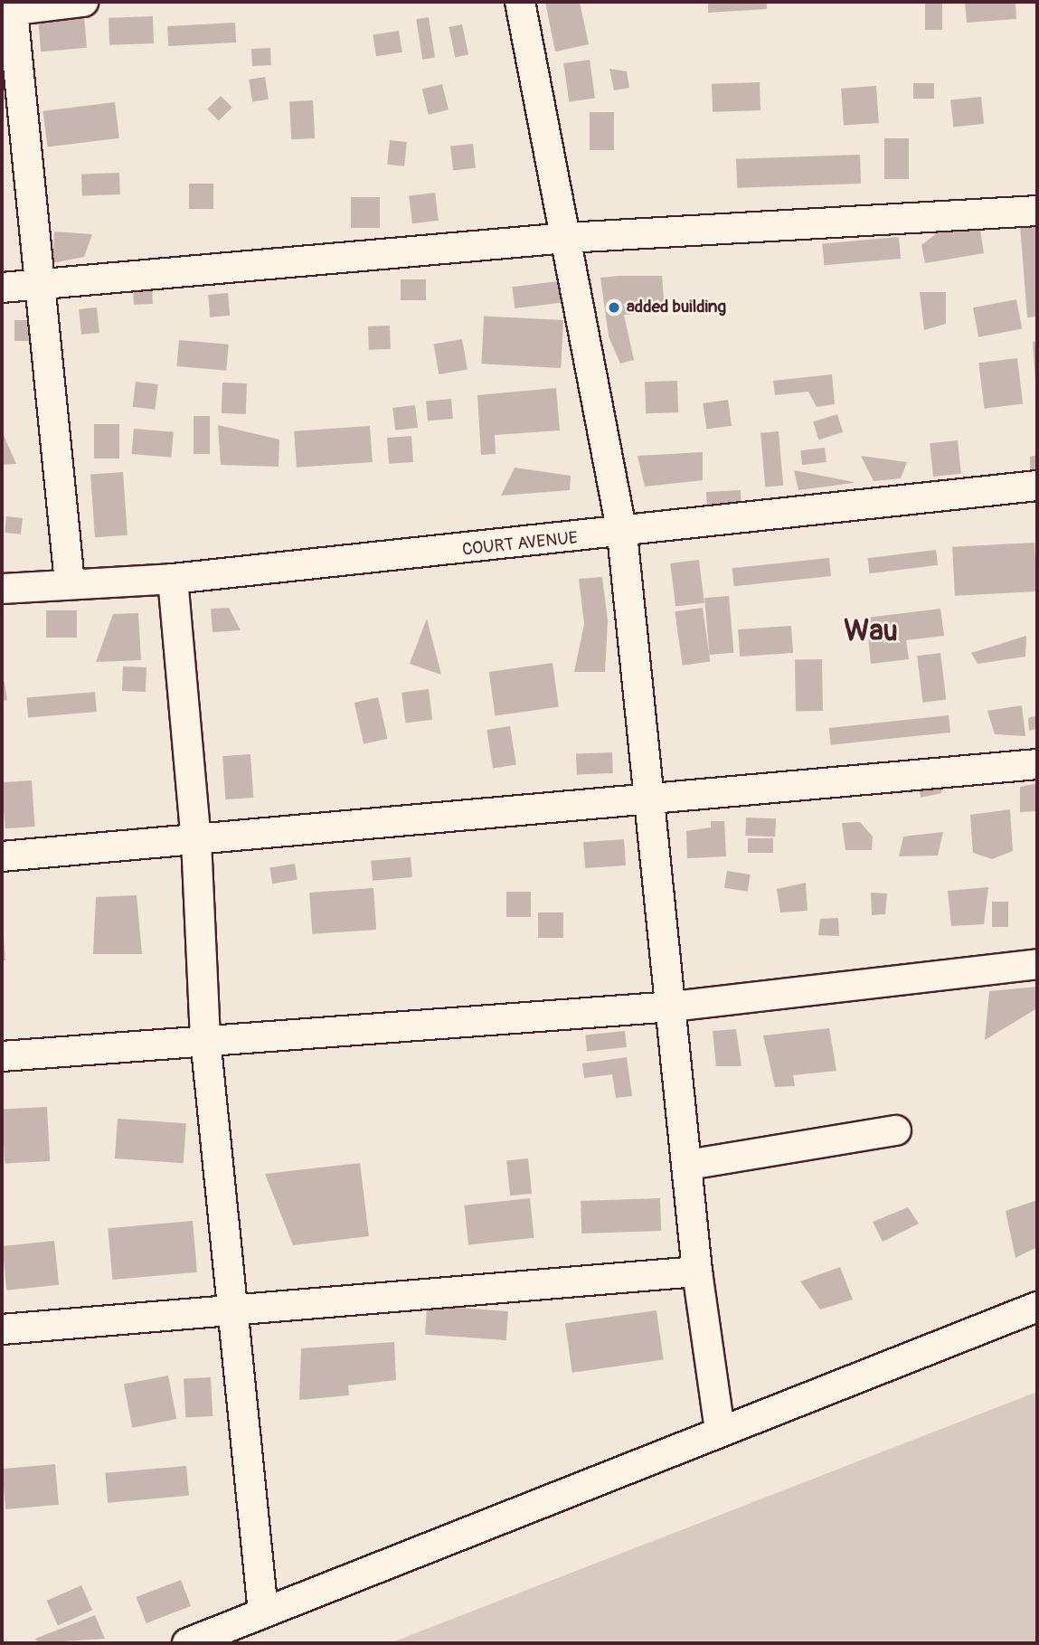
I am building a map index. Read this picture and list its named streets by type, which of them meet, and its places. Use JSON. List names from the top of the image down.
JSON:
{
  "streets": {
    "street": ["COURT AVENUE"]
  },
  "districts": ["Wau"],
  "places": ["added building"]
}
